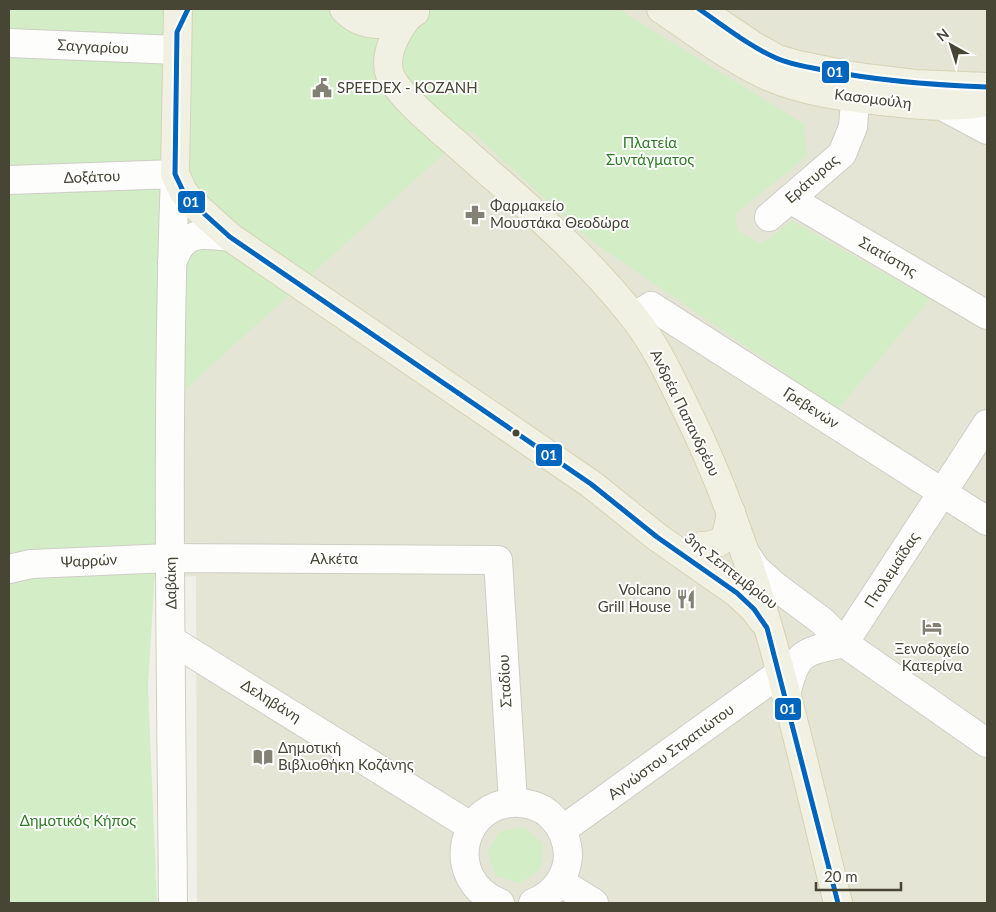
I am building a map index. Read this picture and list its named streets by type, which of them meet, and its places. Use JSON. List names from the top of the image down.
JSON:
{
  "streets": {
    "main road": ["Κασομούλη", "Ανδρέα Παπανδρέου", "3ης Σεπτεμβρίου"],
    "street": [
      "Σαγγαρίου",
      "Δοξάτου",
      "Εράτυρας",
      "Σιατίστης",
      "Γρεβενών",
      "Αλκέτα",
      "Ψαρρών",
      "Πτολεμαΐδας",
      "Δαβάκη",
      "Σταδίου",
      "Δεληβάνη",
      "Αγνώστου Στρατιώτου"
    ]
  },
  "crossings": [
    ["Κασομούλη", "Εράτυρας"],
    ["Δοξάτου", "3ης Σεπτεμβρίου"],
    ["Δοξάτου", "Δαβάκη"],
    ["Εράτυρας", "Σιατίστης"],
    ["Γρεβενών", "Ανδρέα Παπανδρέου"],
    ["Γρεβενών", "Πτολεμαΐδας"],
    ["Ανδρέα Παπανδρέου", "3ης Σεπτεμβρίου"],
    ["Ανδρέα Παπανδρέου", "Αγνώστου Στρατιώτου"],
    ["Αλκέτα", "Ψαρρών"],
    ["Αλκέτα", "Δαβάκη"],
    ["Αλκέτα", "Σταδίου"],
    ["Ψαρρών", "Δαβάκη"],
    ["Πτολεμαΐδας", "3ης Σεπτεμβρίου"],
    ["3ης Σεπτεμβρίου", "Δαβάκη"],
    ["Δαβάκη", "Δεληβάνη"]
  ],
  "parks": ["Πλατεία Συντάγματος", "Δημοτικός Κήπος"],
  "places": {
    "public building": ["SPEEDEX - ΚΟΖΑΝΗ"],
    "pharmacy": ["Φαρμακείο Μουστάκα Θεοδώρα"],
    "restaurant": ["Volcano Grill House"],
    "hotel": ["Ξενοδοχείο Κατερίνα"],
    "library": ["Δημοτική Βιβλιοθήκη Κοζάνης"]
  },
  "lines": ["transit line 01"],
  "scale_bar": "20 m",
  "north": "top left"
}
